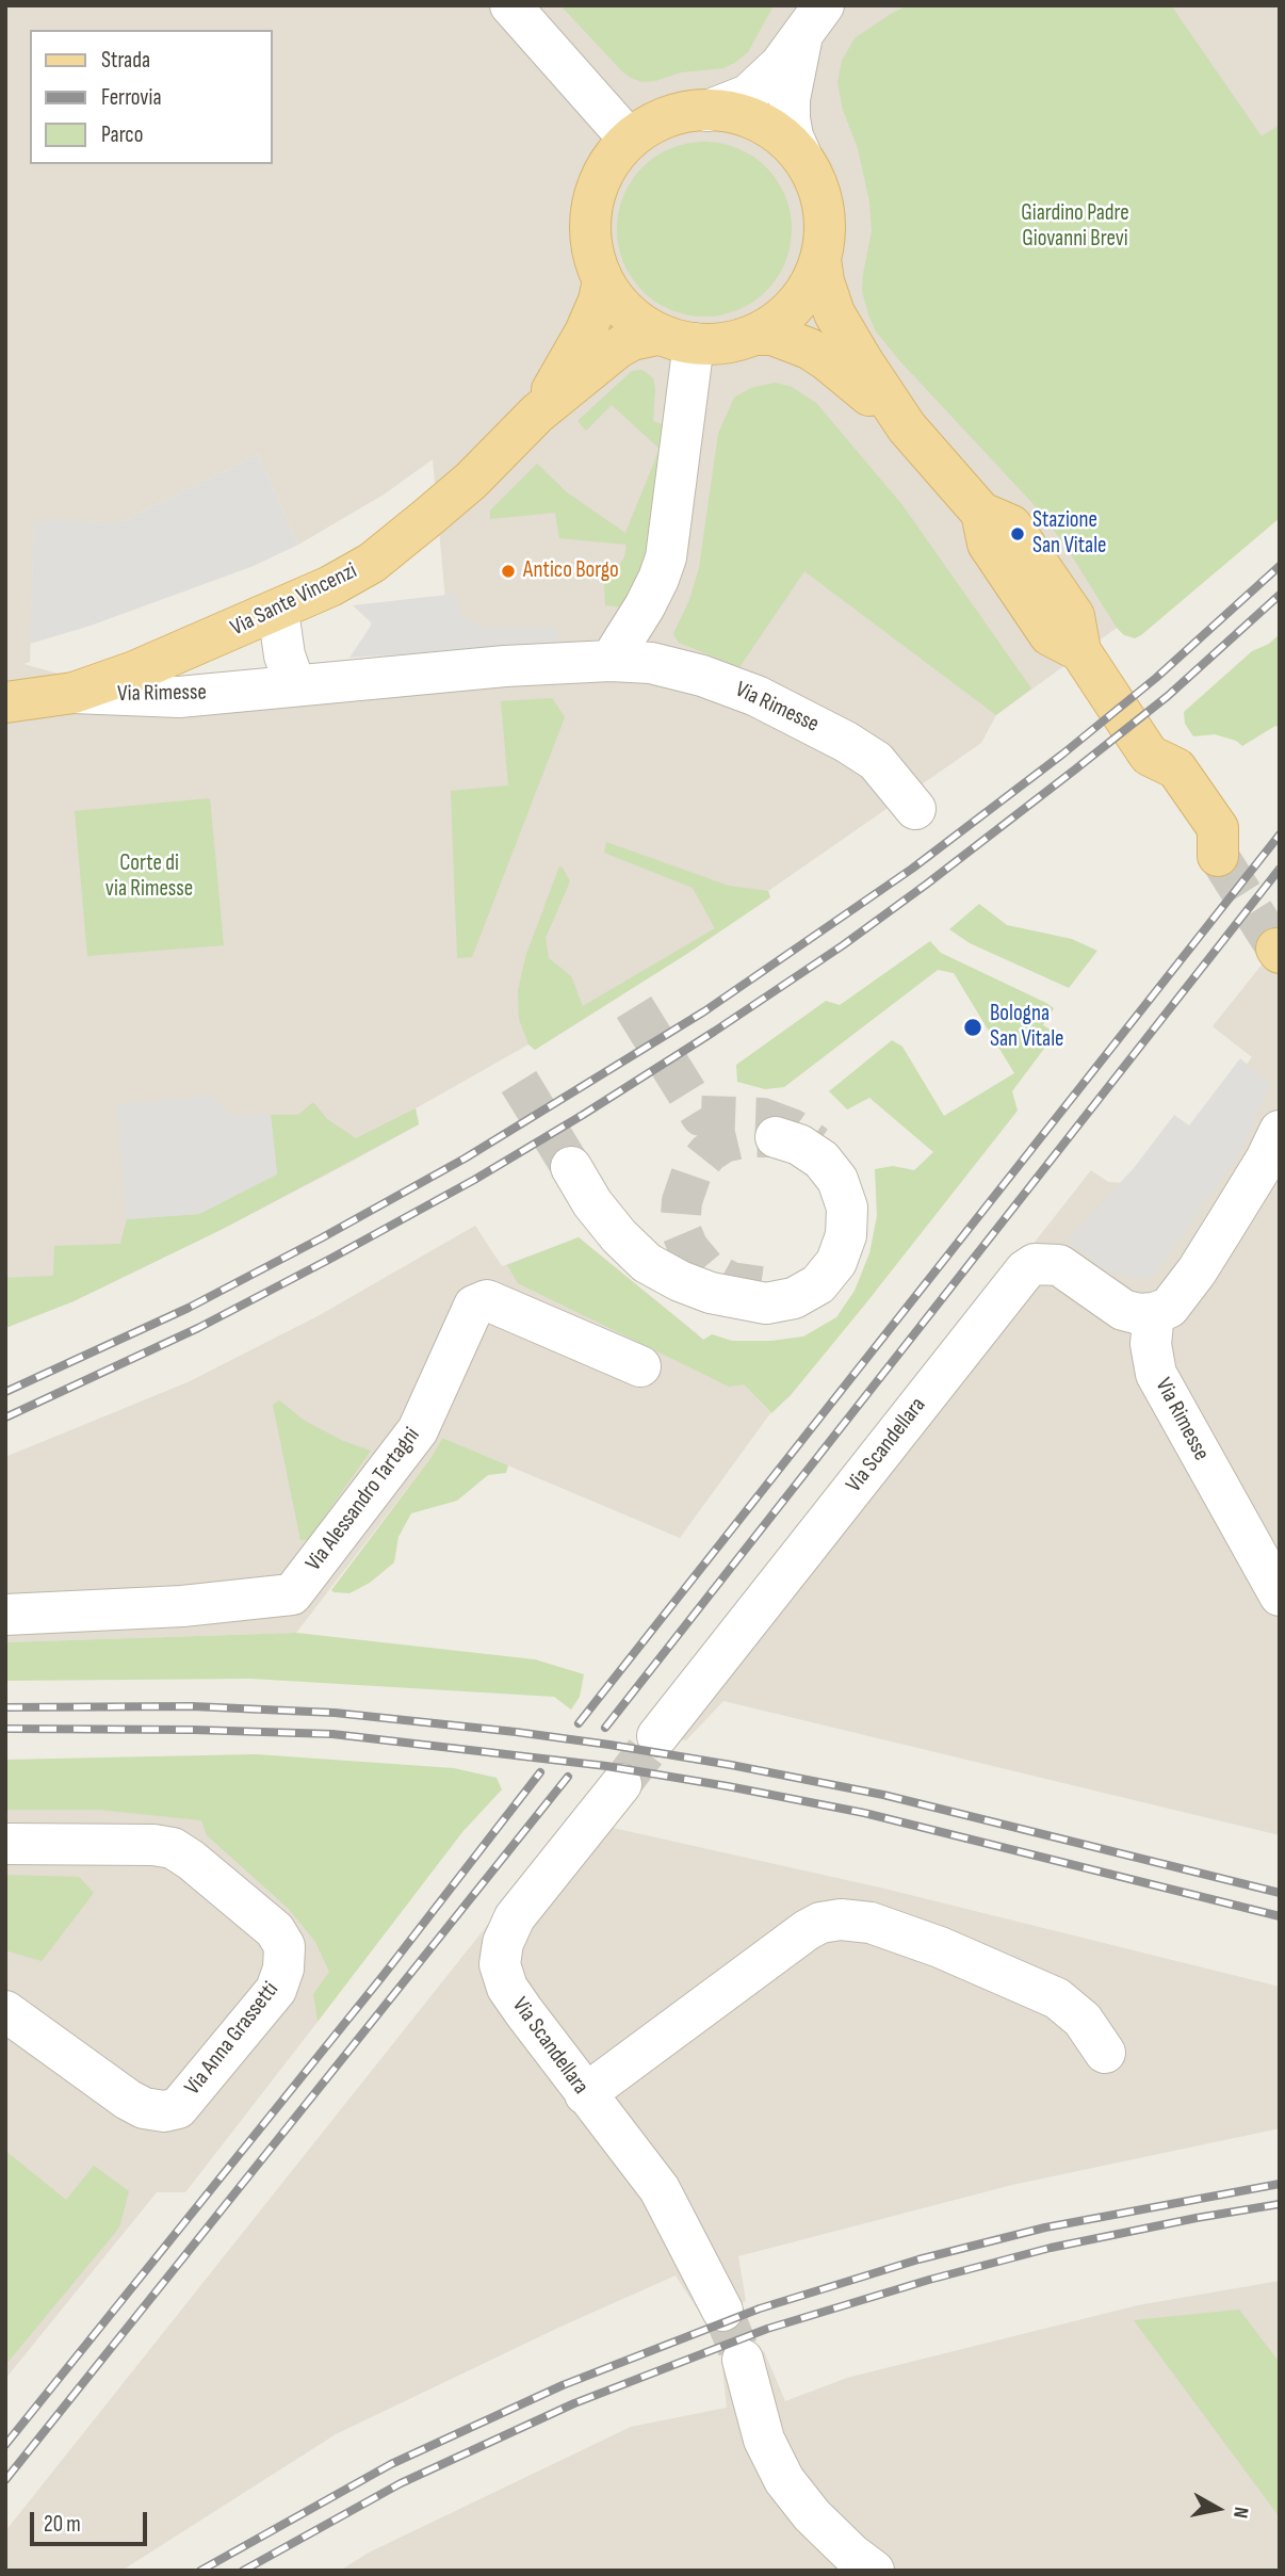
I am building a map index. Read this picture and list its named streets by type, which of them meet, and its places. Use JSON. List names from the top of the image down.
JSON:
{
  "streets": {
    "main road": ["Via Sante Vincenzi"],
    "street": [
      "Via Rimesse",
      "Via Scandellara",
      "Via Alessandro Tartagni",
      "Via Anna Grassetti"
    ]
  },
  "crossings": [
    ["Via Sante Vincenzi", "Via Rimesse"],
    ["Via Rimesse", "Via Scandellara"]
  ],
  "parks": ["Giardino Padre Giovanni Brevi", "Corte di via Rimesse"],
  "places": ["Stazione San Vitale", "Antico Borgo", "Bologna San Vitale"],
  "legend": ["Strada", "Ferrovia", "Parco"],
  "scale_bar": "20 m",
  "north": "right"
}
